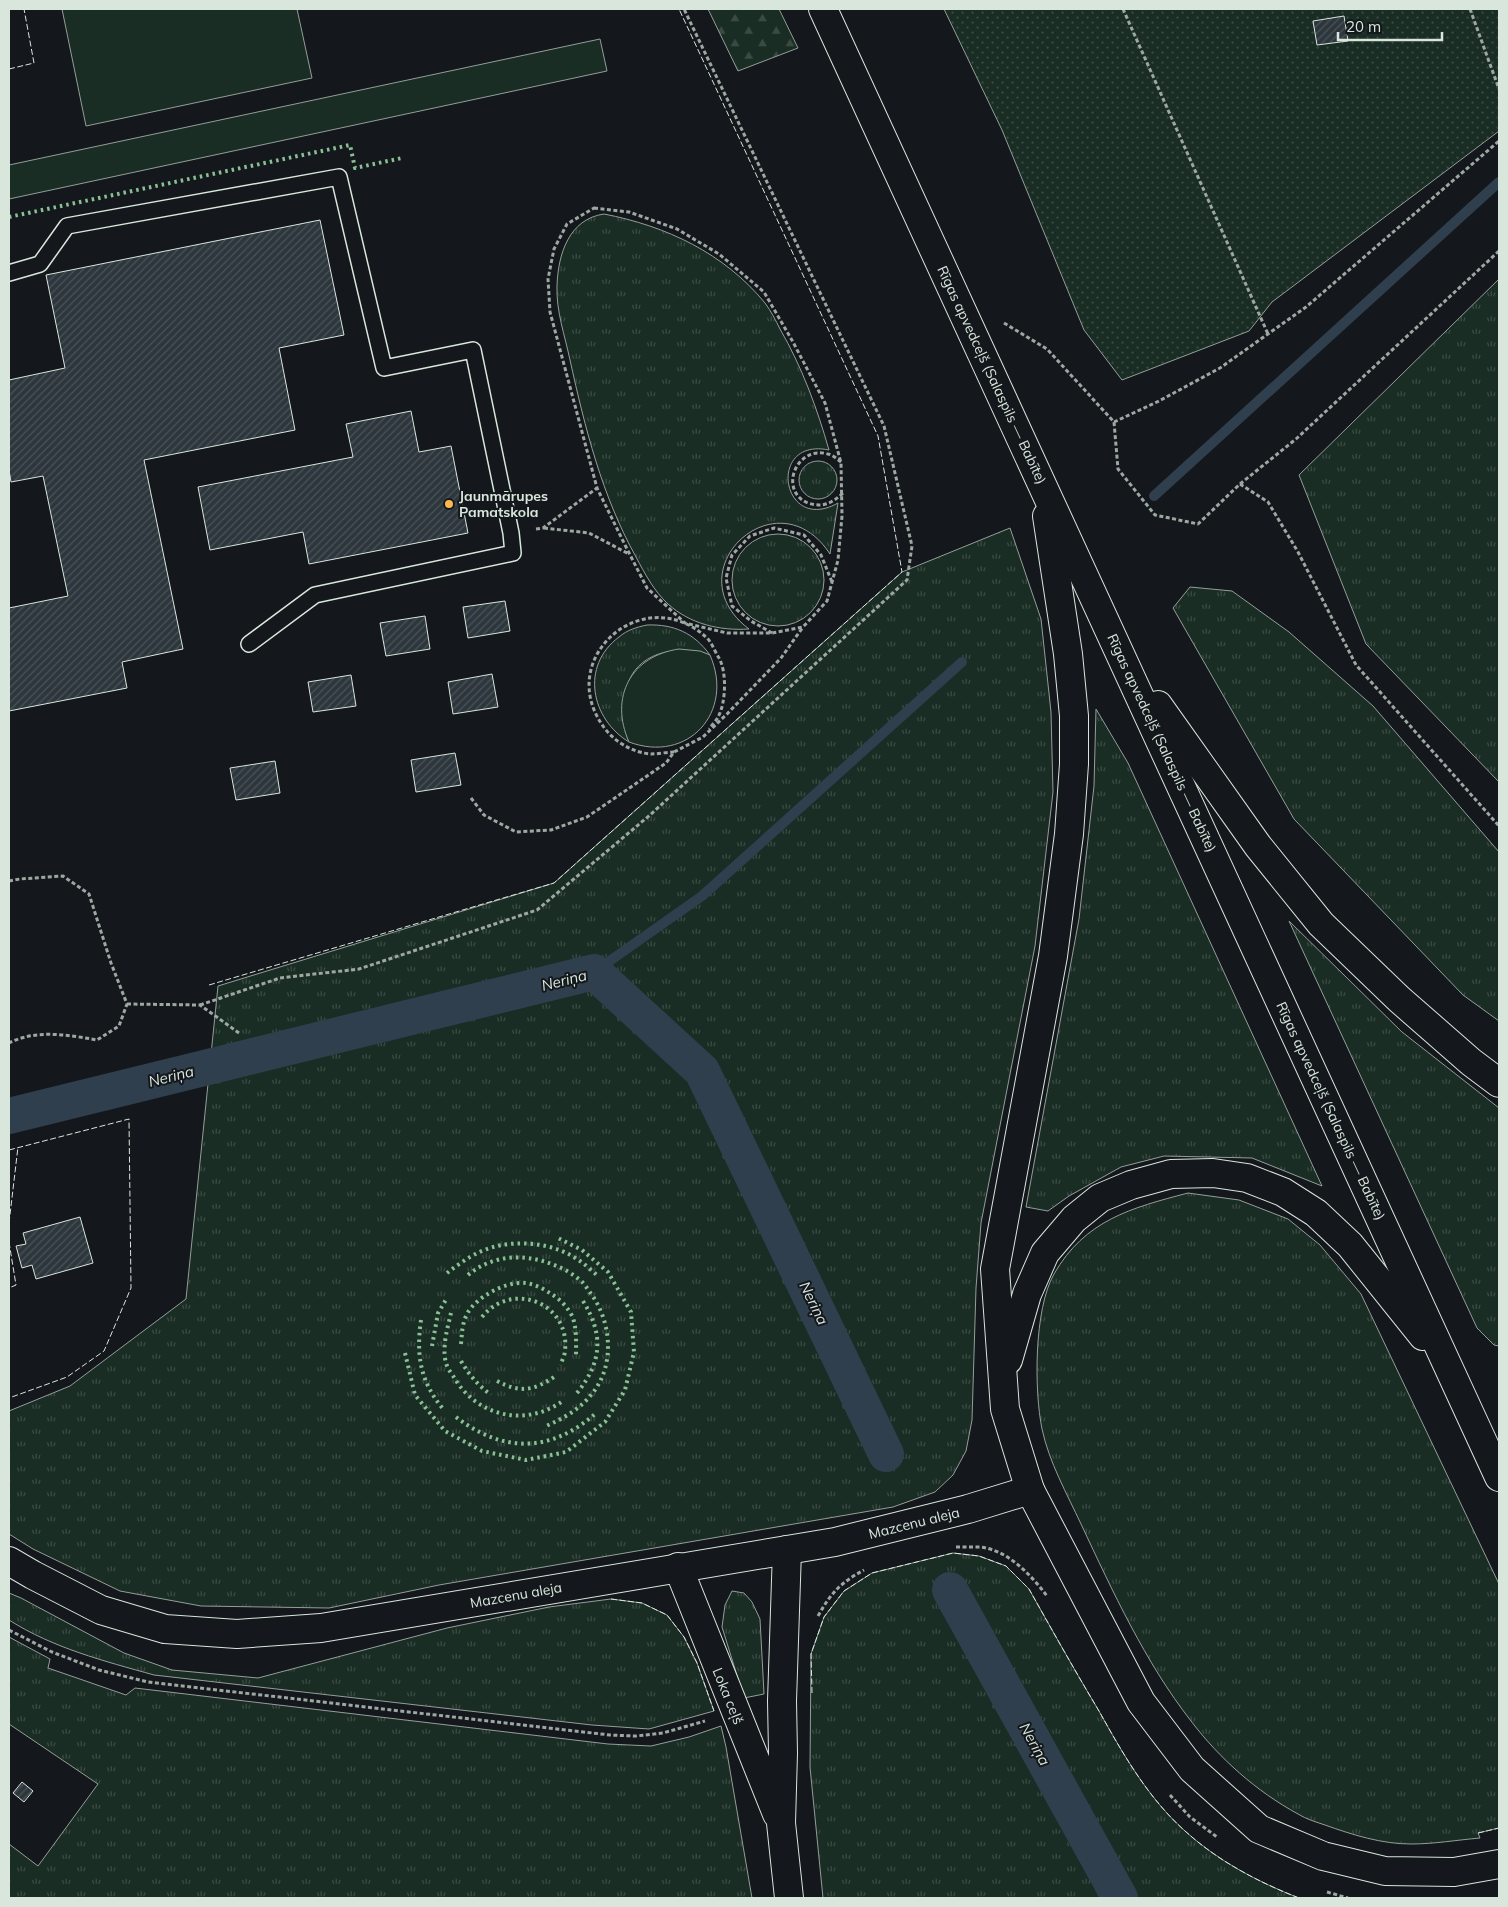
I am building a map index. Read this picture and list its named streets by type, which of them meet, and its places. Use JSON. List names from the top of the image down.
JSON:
{
  "streets": {
    "main road": ["Rīgas apvedceļš (Salaspils — Babīte)", "Mazcenu aleja", "Loka ceļš"]
  },
  "crossings": [
    ["Mazcenu aleja", "Loka ceļš"]
  ],
  "water": ["Neriņa"],
  "places": ["Jaunmārupes Pamatskola"],
  "scale_bar": "20 m"
}
